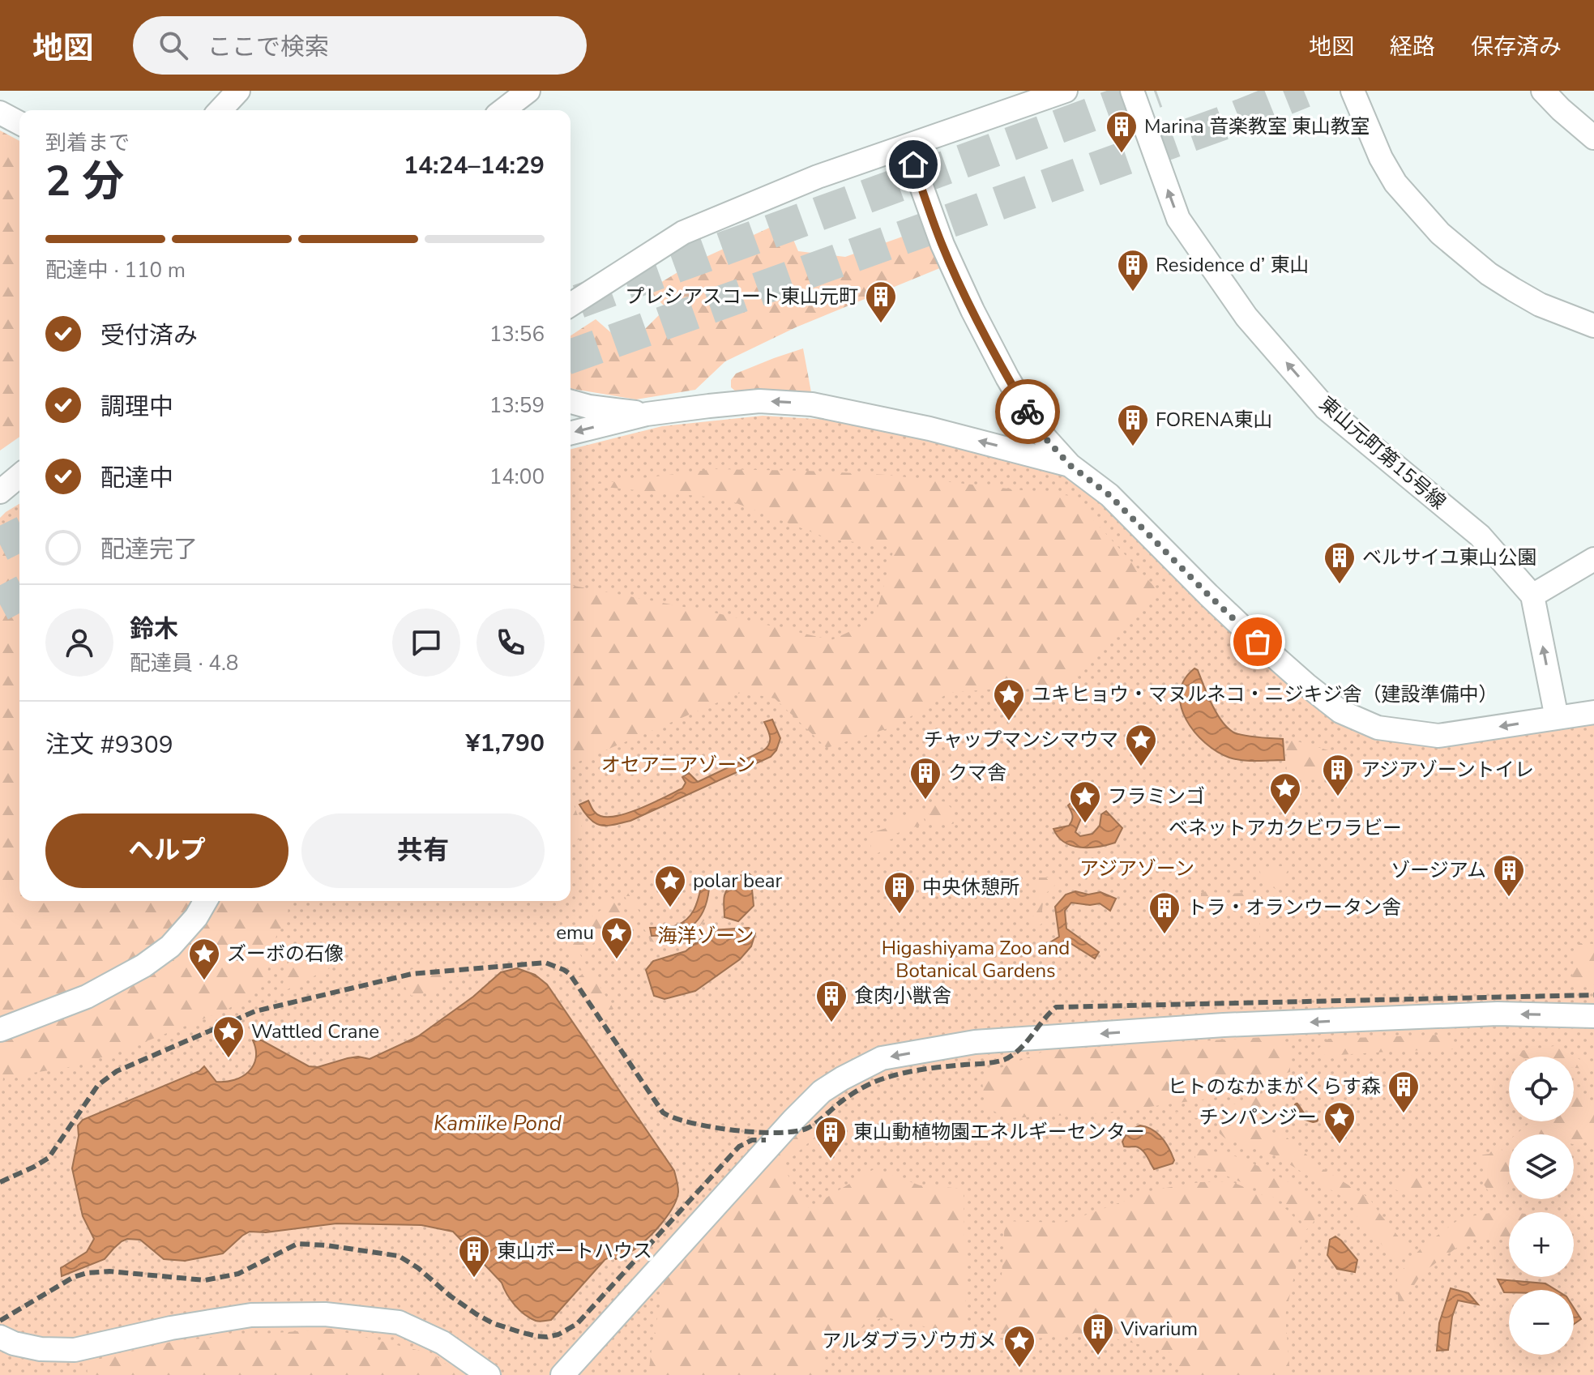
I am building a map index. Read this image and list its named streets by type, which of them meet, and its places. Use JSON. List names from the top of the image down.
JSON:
{
  "streets": {
    "street": ["東山元町第15号線"]
  },
  "one_way": ["東山元町第15号線"],
  "water": ["Kamiike Pond"],
  "parks": [
    "オセアニアゾーン",
    "アジアゾーン",
    "海洋ゾーン",
    "Higashiyama Zoo and Botanical Gardens"
  ],
  "places": {
    "building": [
      "Marina 音楽教室 東山教室",
      "Residence d’ 東山",
      "プレシアスコート東山元町",
      "FORENA東山",
      "ベルサイユ東山公園",
      "アジアゾーントイレ",
      "クマ舎",
      "ゾージアム",
      "中央休憩所",
      "トラ・オランウータン舎",
      "食肉小獣舎",
      "ヒトのなかまがくらす森",
      "東山動植物園エネルギーセンター",
      "東山ボートハウス",
      "Vivarium"
    ],
    "place": [
      "ユキヒョウ・マヌルネコ・ニジキジ舎（建設準備中）",
      "チャップマンシマウマ",
      "ベネットアカクビワラビー",
      "フラミンゴ",
      "polar bear",
      "emu",
      "ズーボの石像",
      "Wattled Crane",
      "チンパンジー",
      "アルダブラゾウガメ"
    ]
  },
  "page": {
    "header": "地図",
    "search": "ここで検索",
    "nav": ["地図", "経路", "保存済み"],
    "heading": ["2 分", "到着まで", "14:24–14:29"],
    "panel": [
      "鈴木",
      "配達員 · 4.8",
      "注文 #9309",
      "¥1,790"
    ],
    "bar": "配達中 · 110 m",
    "list": [
      ["受付済み", "13:56"],
      ["調理中", "13:59"],
      ["配達中", "14:00"],
      "配達完了"
    ],
    "buttons": ["ヘルプ", "共有"],
    "map_buttons": ["+", "−"]
  }
}
